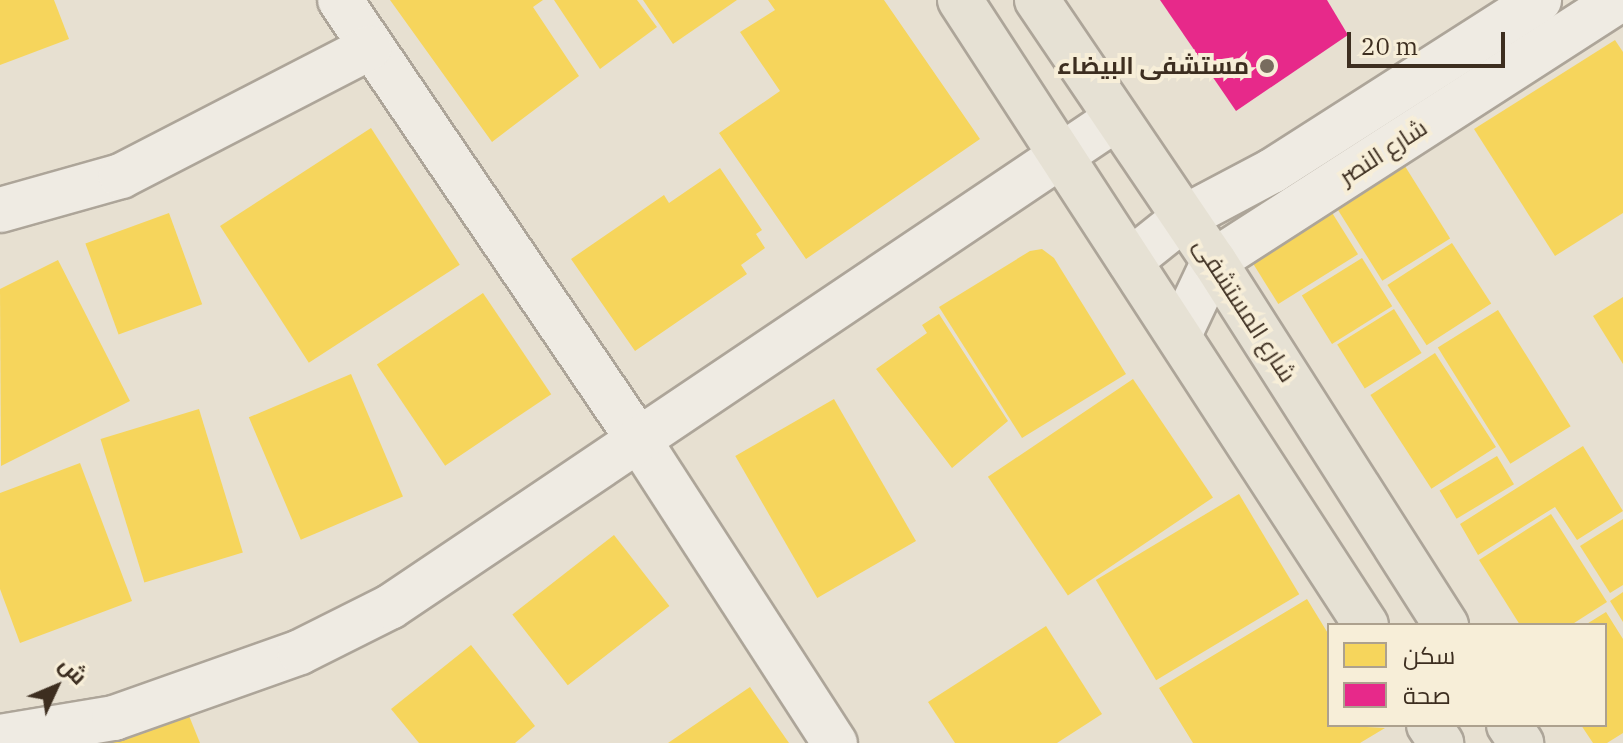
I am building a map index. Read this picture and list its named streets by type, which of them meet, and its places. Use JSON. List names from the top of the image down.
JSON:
{
  "streets": {
    "main road": ["شارع المستشفى"],
    "street": ["شارع النصر"]
  },
  "crossings": [
    ["شارع النصر", "شارع المستشفى"]
  ],
  "places": ["مستشفى البيضاء"],
  "legend": ["سكن", "صحة"],
  "scale_bar": "20 m",
  "north": "top right"
}
